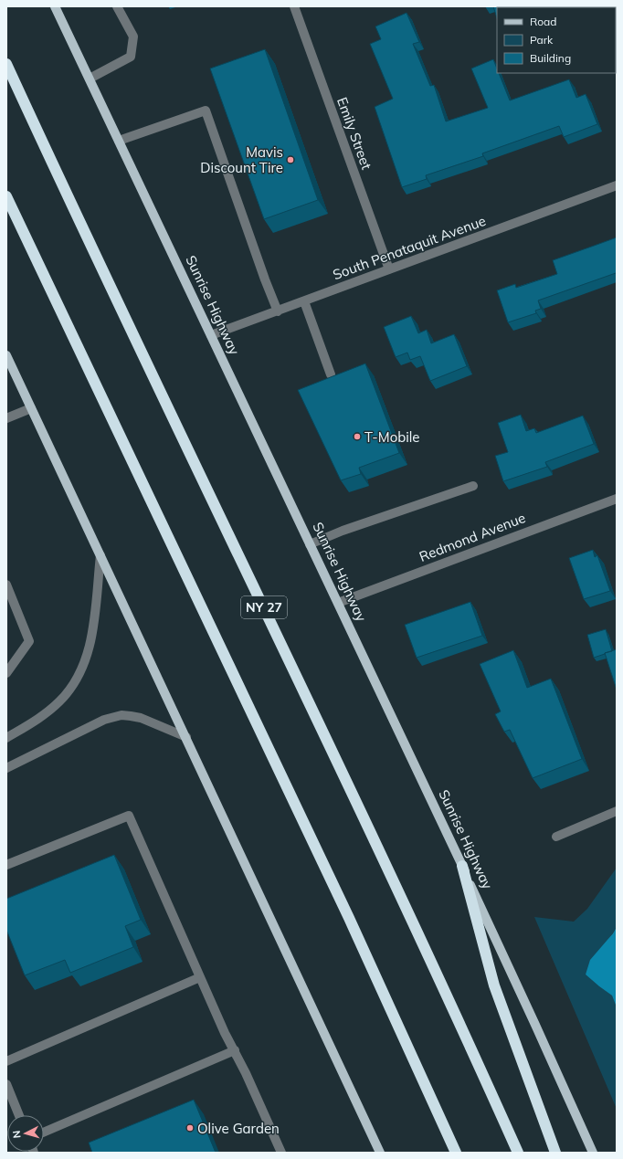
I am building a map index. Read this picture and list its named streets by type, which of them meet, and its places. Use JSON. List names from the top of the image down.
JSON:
{
  "streets": {
    "highway": ["NY 27"],
    "main road": ["Sunrise Highway"],
    "street": ["Emily Street", "South Penataquit Avenue", "Redmond Avenue"]
  },
  "crossings": [
    ["Emily Street", "South Penataquit Avenue"],
    ["South Penataquit Avenue", "Sunrise Highway"],
    ["Sunrise Highway", "Redmond Avenue"]
  ],
  "places": ["Mavis Discount Tire", "T-Mobile", "Olive Garden"],
  "legend": ["Road", "Park", "Building"],
  "north": "left"
}
